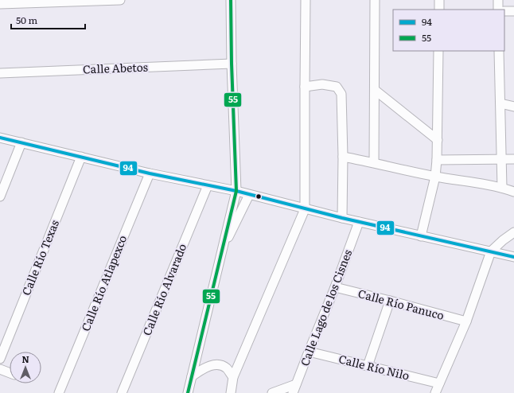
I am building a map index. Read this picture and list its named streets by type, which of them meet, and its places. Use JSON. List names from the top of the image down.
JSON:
{
  "streets": {
    "street": [
      "Calle Abetos",
      "Calle Río Texas",
      "Calle Río Atlapexco",
      "Calle Río Alvarado",
      "Calle Río Panuco",
      "Calle Lago de los Cisnes",
      "Calle Río Nilo"
    ]
  },
  "crossings": [
    ["Calle Río Panuco", "Calle Lago de los Cisnes"],
    ["Calle Lago de los Cisnes", "Calle Río Nilo"]
  ],
  "lines": ["transit line 55", "transit line 94"],
  "legend": ["94", "55"],
  "scale_bar": "50 m",
  "north": "top"
}
